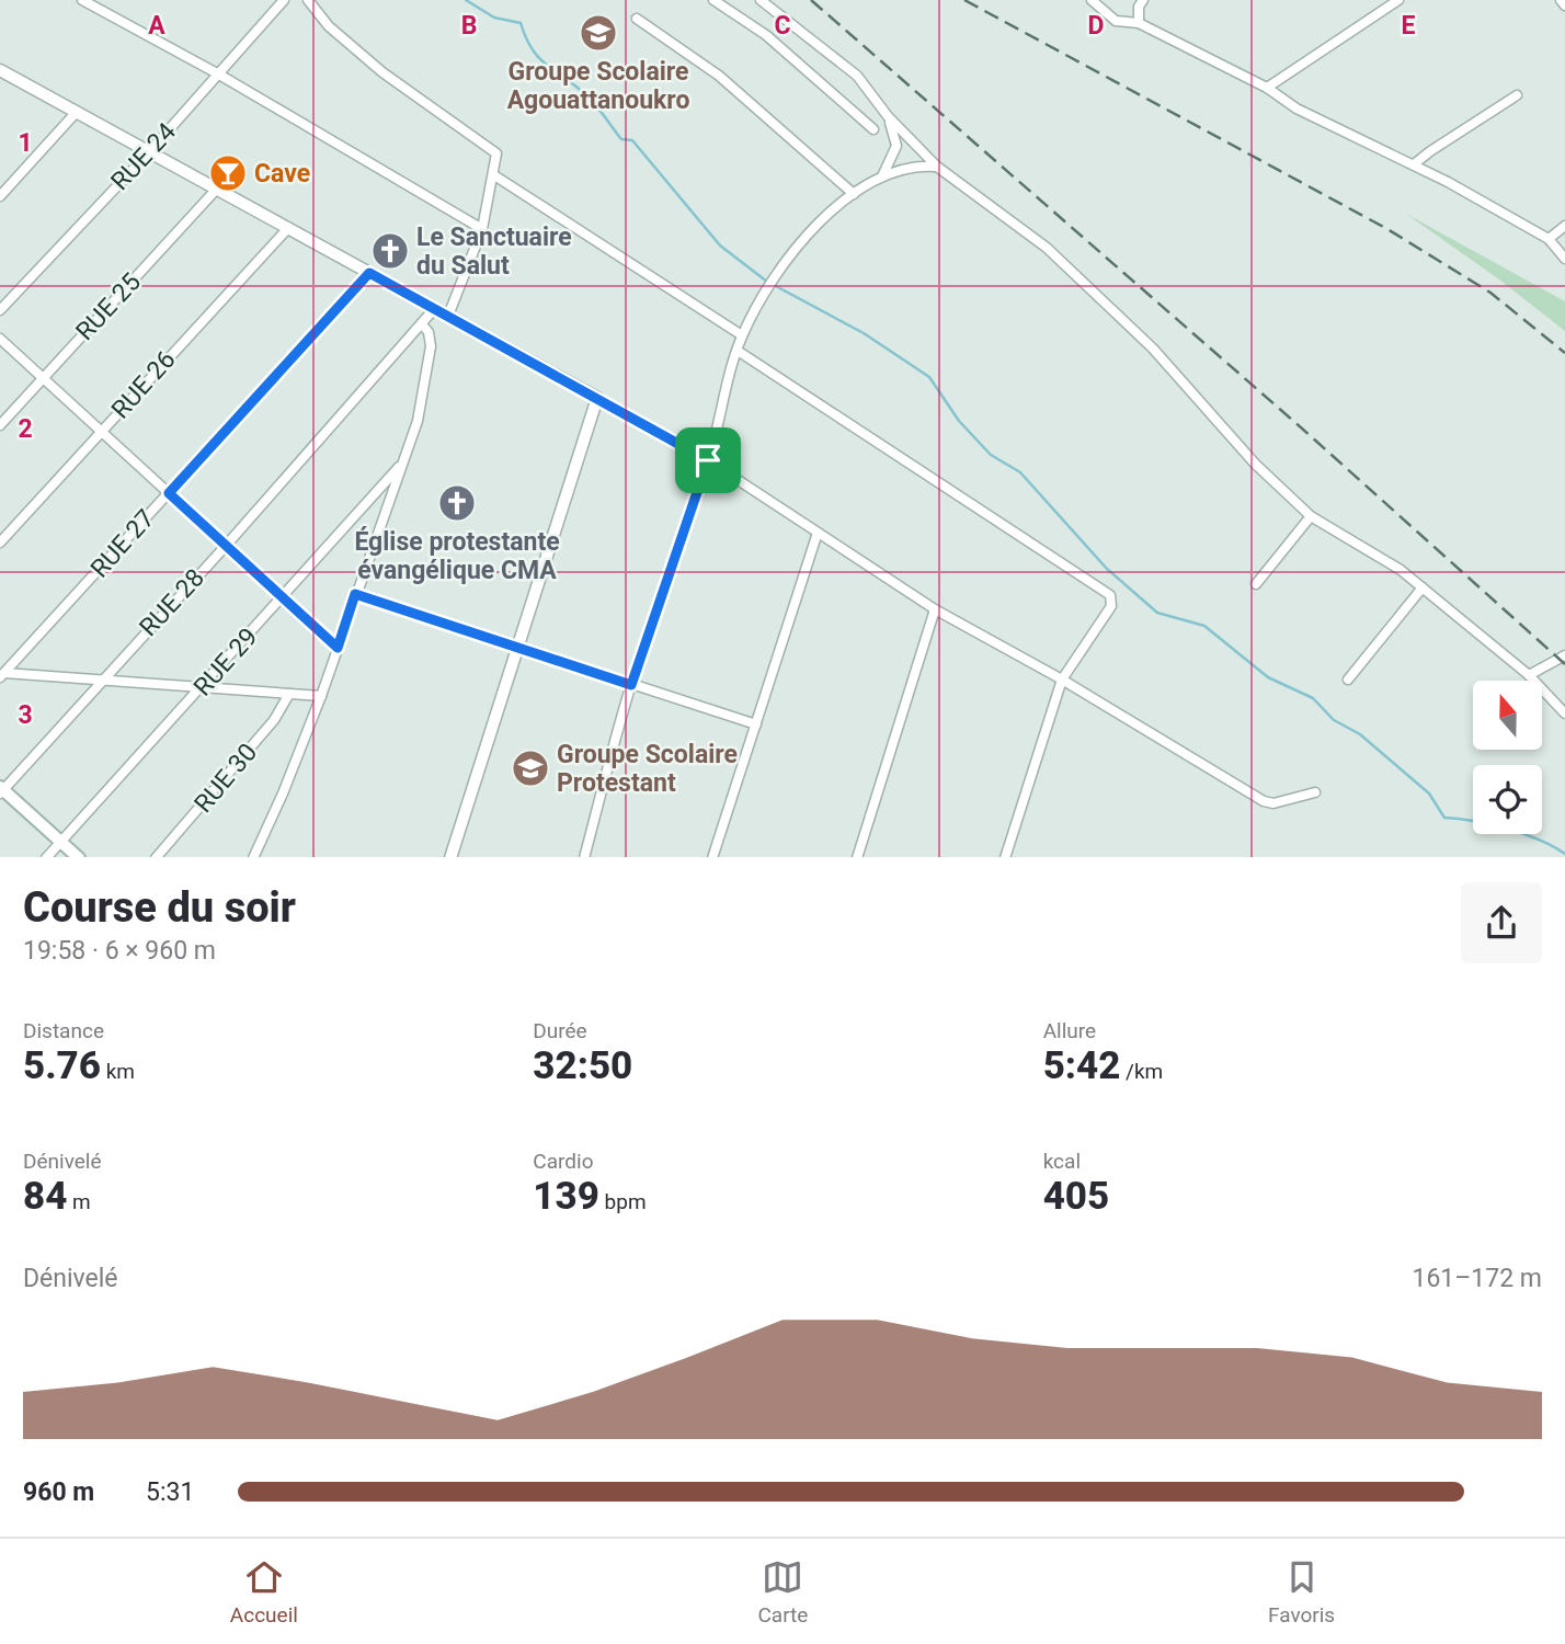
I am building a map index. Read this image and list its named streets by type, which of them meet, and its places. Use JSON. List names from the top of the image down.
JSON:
{
  "streets": {
    "street": [
      "RUE 24",
      "RUE 25",
      "RUE 26",
      "RUE 27",
      "RUE 28",
      "RUE 29",
      "RUE 30"
    ]
  },
  "places": {
    "school or university": ["Groupe Scolaire Agouattanoukro", "Groupe Scolaire Protestant"],
    "bar": ["Cave"],
    "church": ["Le Sanctuaire du Salut", "Église protestante évangélique CMA"]
  },
  "north": "top",
  "page": {
    "heading": ["Course du soir", "19:58 · 6 × 960 m"],
    "stats": [
      ["Distance", "5.76 km"],
      ["Durée", "32:50"],
      ["Allure", "5:42 /km"],
      ["Dénivelé", "84 m"],
      ["Cardio", "139 bpm"],
      ["kcal", "405"]
    ],
    "chart": ["Dénivelé", "161–172 m"],
    "list": [
      {
        "name": "960 m",
        "note": "5:31"
      }
    ],
    "tabs": ["Accueil", "Carte", "Favoris"]
  },
  "grid": {
    "columns": [
      "A",
      "B",
      "C",
      "D",
      "E"
    ],
    "rows": ["1", "2", "3"]
  }
}
